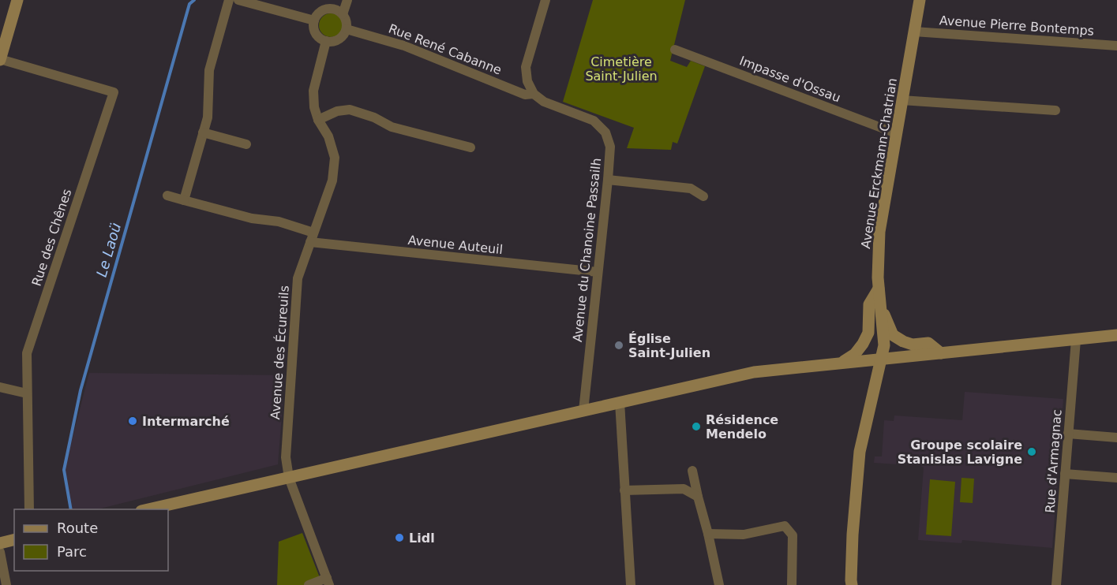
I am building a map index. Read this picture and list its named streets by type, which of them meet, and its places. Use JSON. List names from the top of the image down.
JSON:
{
  "streets": {
    "main road": ["Avenue Erckmann-Chatrian"],
    "street": [
      "Avenue Pierre Bontemps",
      "Rue René Cabanne",
      "Impasse d'Ossau",
      "Rue des Chênes",
      "Avenue Auteuil",
      "Avenue du Chanoine Passailh",
      "Avenue des Écureuils",
      "Rue d'Armagnac"
    ]
  },
  "crossings": [
    ["Avenue Pierre Bontemps", "Avenue Erckmann-Chatrian"],
    ["Rue René Cabanne", "Avenue du Chanoine Passailh"],
    ["Rue René Cabanne", "Avenue des Écureuils"],
    ["Impasse d'Ossau", "Avenue Erckmann-Chatrian"],
    ["Avenue Auteuil", "Avenue du Chanoine Passailh"],
    ["Avenue Auteuil", "Avenue des Écureuils"]
  ],
  "water": ["Le Laoü"],
  "parks": ["Cimetière Saint-Julien"],
  "places": [
    "Église Saint-Julien",
    "Intermarché",
    "Résidence Mendelo",
    "Groupe scolaire Stanislas Lavigne",
    "Lidl"
  ],
  "legend": ["Route", "Parc"]
}
